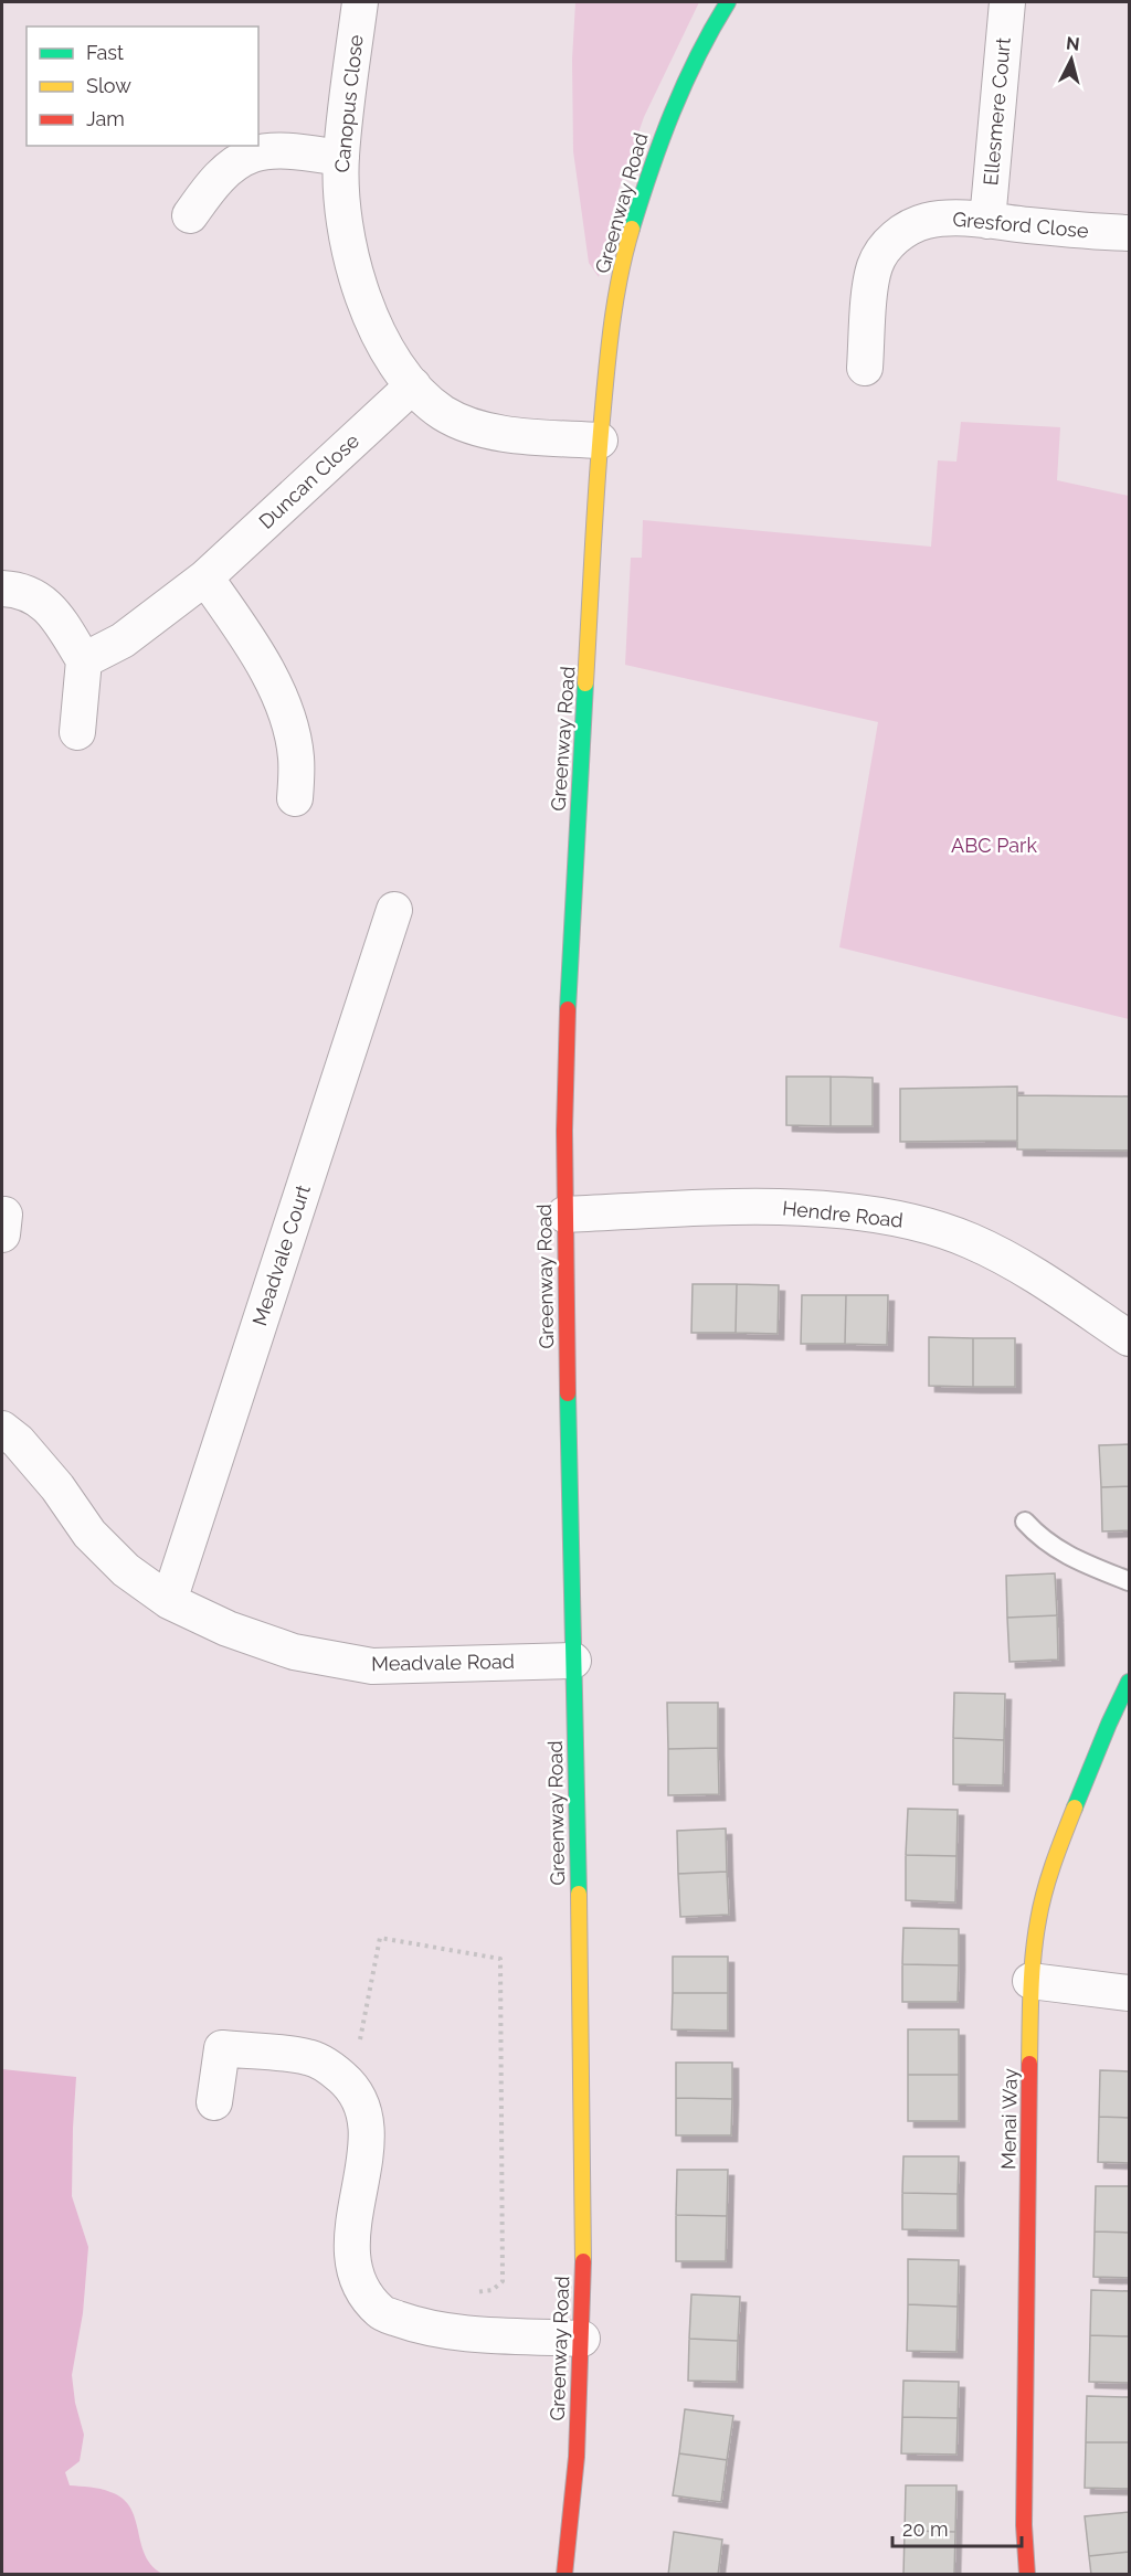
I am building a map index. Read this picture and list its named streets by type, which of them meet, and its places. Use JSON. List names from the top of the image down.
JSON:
{
  "streets": {
    "street": [
      "Canopus Close",
      "Ellesmere Court",
      "Greenway Road",
      "Gresford Close",
      "Duncan Close",
      "Hendre Road",
      "Meadvale Court",
      "Meadvale Road",
      "Menai Way"
    ]
  },
  "crossings": [
    ["Canopus Close", "Greenway Road"],
    ["Canopus Close", "Duncan Close"],
    ["Ellesmere Court", "Gresford Close"],
    ["Greenway Road", "Hendre Road"],
    ["Greenway Road", "Meadvale Road"],
    ["Meadvale Court", "Meadvale Road"]
  ],
  "parks": ["ABC Park"],
  "legend": ["Fast", "Slow", "Jam"],
  "scale_bar": "20 m",
  "north": "top"
}
